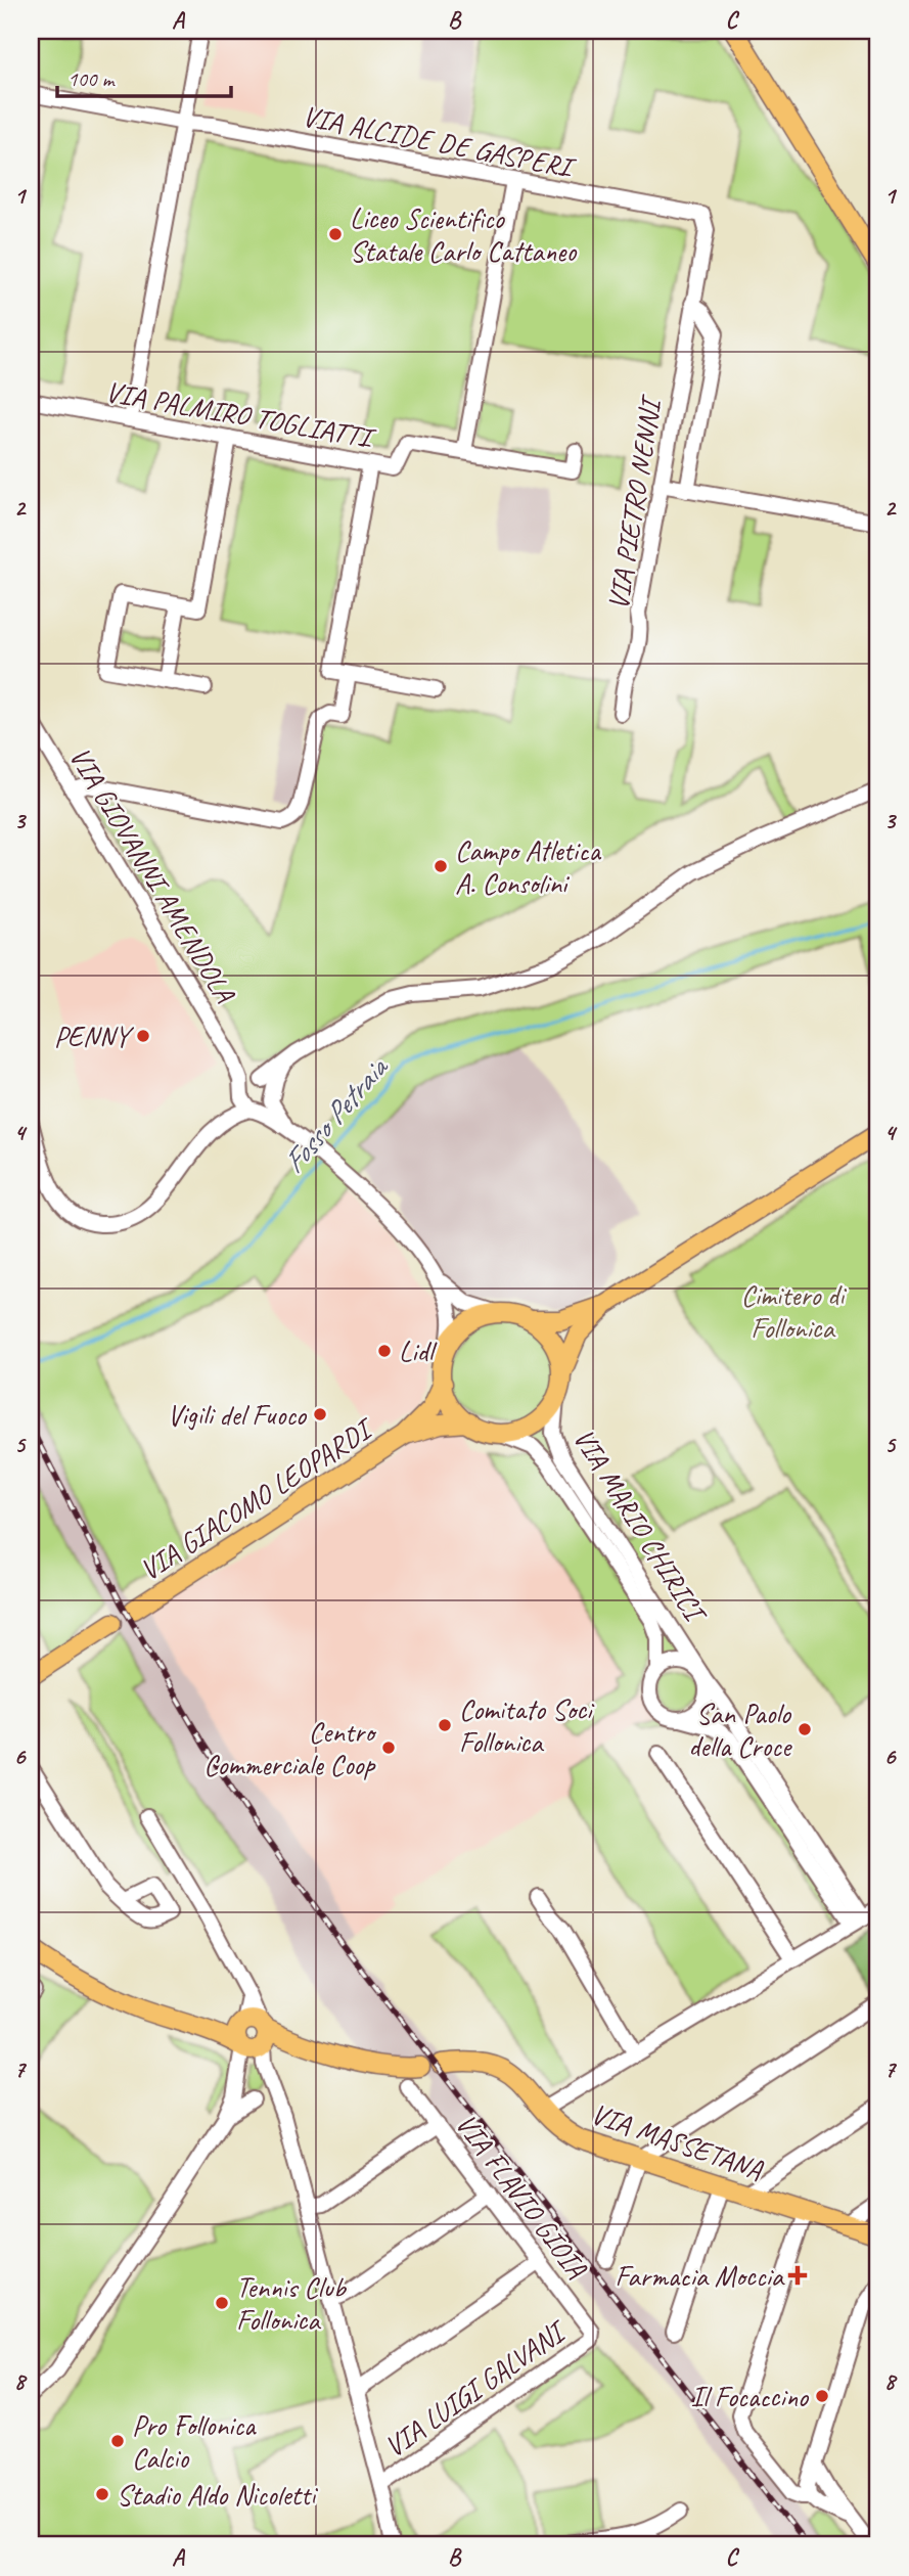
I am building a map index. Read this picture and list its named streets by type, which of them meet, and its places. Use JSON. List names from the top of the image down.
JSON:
{
  "streets": {
    "main road": ["VIA GIACOMO LEOPARDI", "VIA MASSETANA"],
    "street": [
      "VIA ALCIDE DE GASPERI",
      "VIA PALMIRO TOGLIATTI",
      "VIA PIETRO NENNI",
      "VIA GIOVANNI AMENDOLA",
      "VIA MARIO CHIRICI",
      "VIA FLAVIO GIOIA",
      "VIA LUIGI GALVANI"
    ]
  },
  "crossings": [
    ["VIA ALCIDE DE GASPERI", "VIA PIETRO NENNI"],
    ["VIA GIOVANNI AMENDOLA", "VIA GIACOMO LEOPARDI"],
    ["VIA GIOVANNI AMENDOLA", "VIA MARIO CHIRICI"],
    ["VIA GIACOMO LEOPARDI", "VIA MARIO CHIRICI"],
    ["VIA FLAVIO GIOIA", "VIA LUIGI GALVANI"]
  ],
  "water": ["Fosso Petraia"],
  "parks": ["Cimitero di Follonica"],
  "places": {
    "other": [
      "Liceo Scientifico Statale Carlo Cattaneo",
      "Campo Atletica A. Consolini",
      "PENNY",
      "Lidl",
      "Vigili del Fuoco",
      "Comitato Soci Follonica",
      "San Paolo della Croce",
      "Centro Commerciale Coop",
      "Tennis Club Follonica",
      "Il Focaccino",
      "Pro Follonica Calcio",
      "Stadio Aldo Nicoletti"
    ],
    "health": ["Farmacia Moccia"]
  },
  "scale_bar": "100 m",
  "grid": {
    "columns": ["A", "B", "C"],
    "rows": [
      "1",
      "2",
      "3",
      "4",
      "5",
      "6",
      "7",
      "8"
    ]
  }
}
